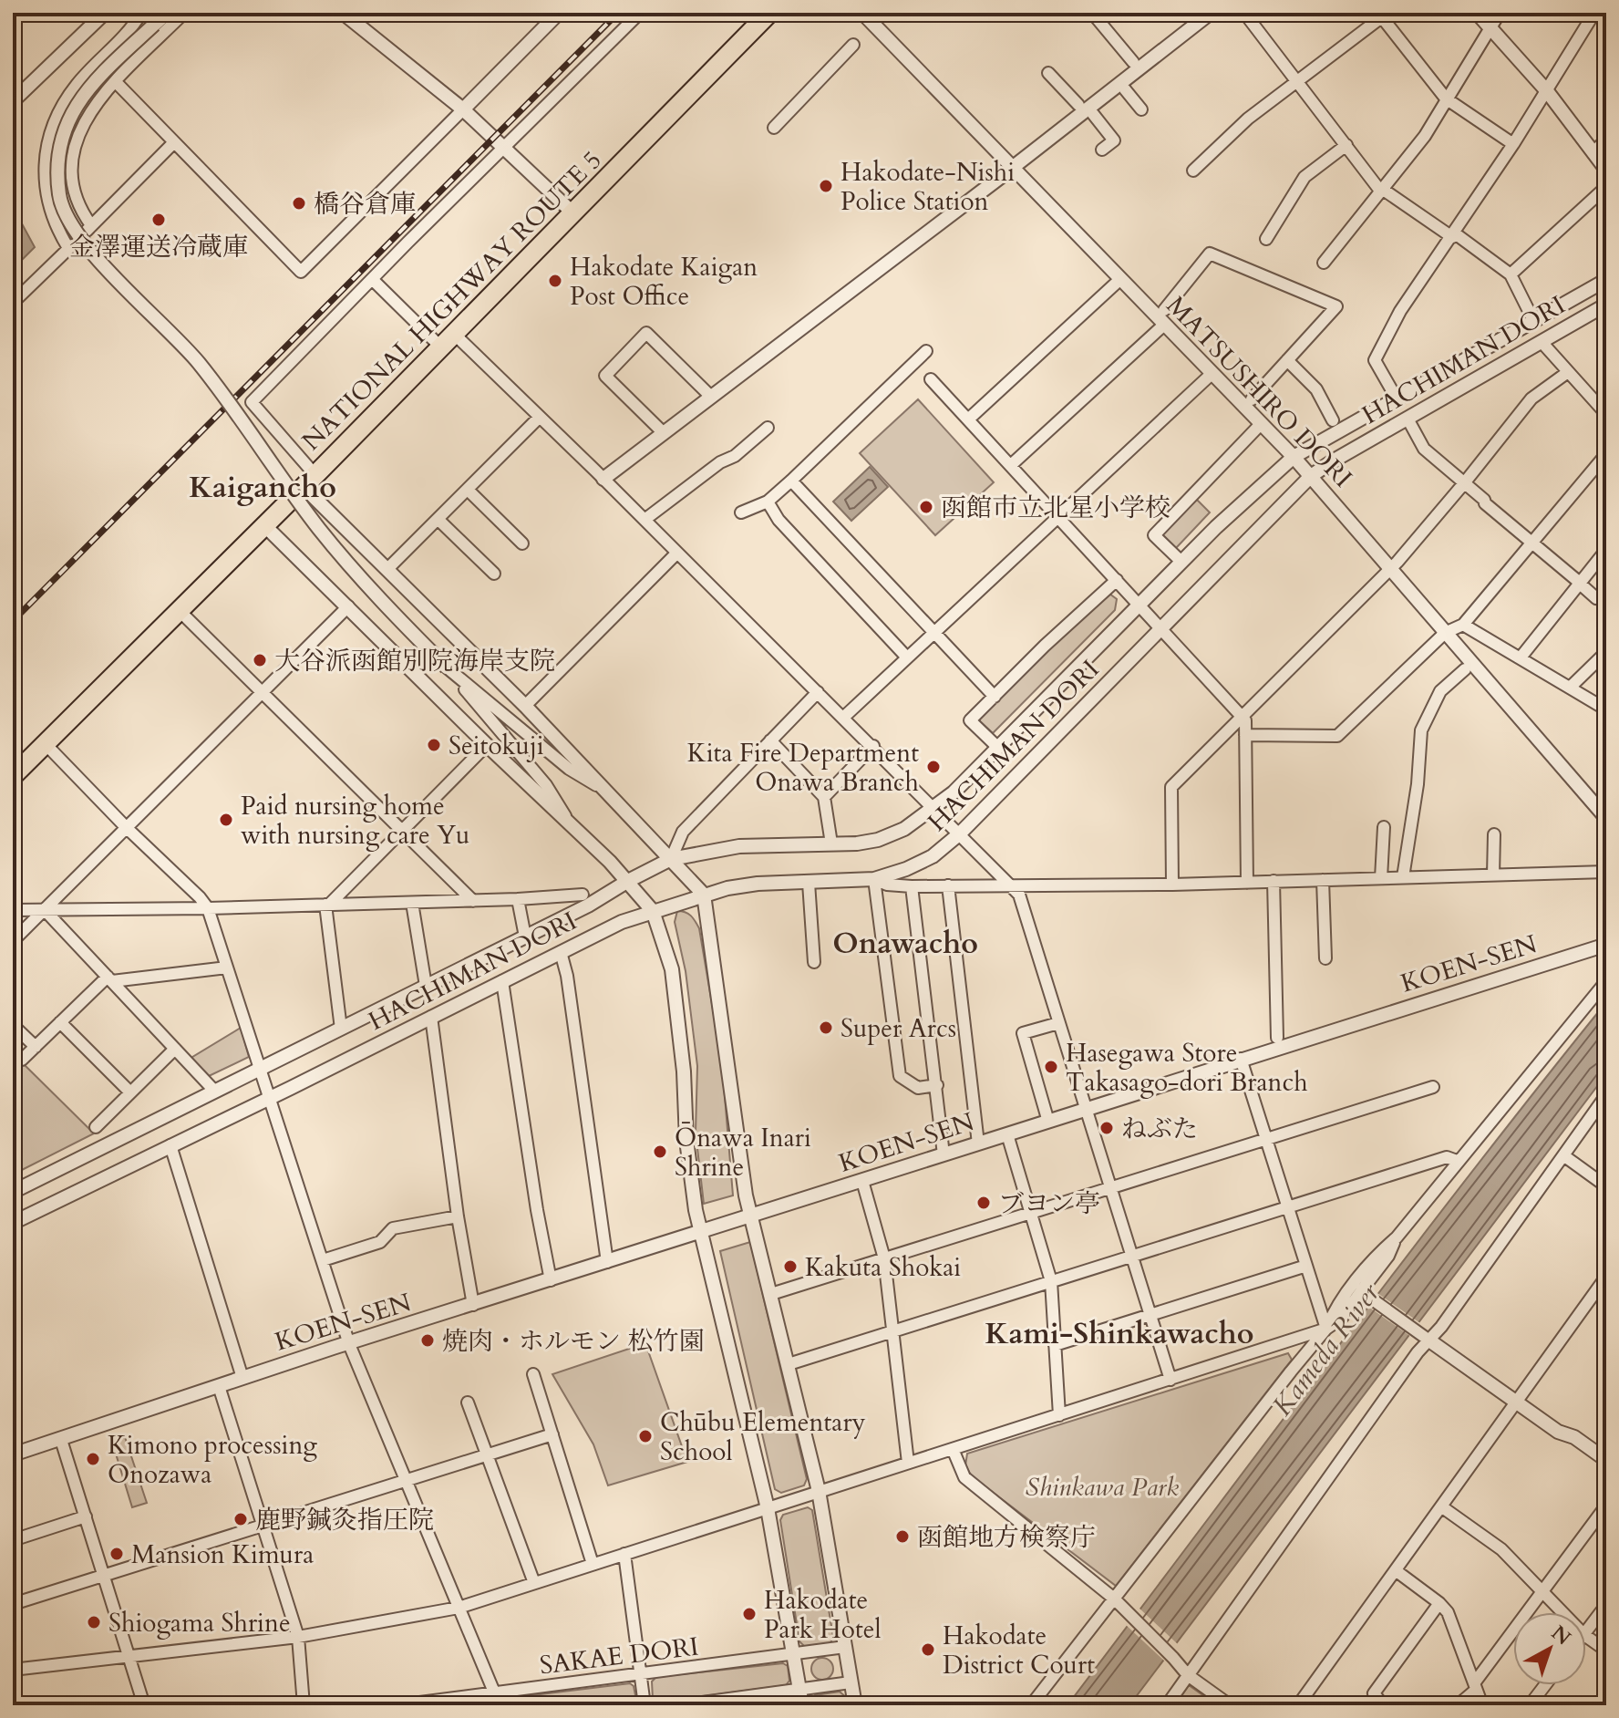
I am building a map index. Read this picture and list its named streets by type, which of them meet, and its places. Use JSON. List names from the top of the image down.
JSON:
{
  "streets": {
    "highway": ["NATIONAL HIGHWAY ROUTE 5"],
    "street": [
      "HACHIMAN DORI",
      "MATSUSHIRO DORI",
      "KOEN-SEN",
      "SAKAE DORI"
    ]
  },
  "crossings": [
    ["HACHIMAN DORI", "MATSUSHIRO DORI"]
  ],
  "districts": ["Kaigancho", "Onawacho", "Kami-Shinkawacho"],
  "water": ["Kameda River"],
  "parks": ["Shinkawa Park"],
  "places": [
    "Hakodate-Nishi Police Station",
    "橋谷倉庫",
    "金澤運送冷蔵庫",
    "Hakodate Kaigan Post Office",
    "函館市立北星小学校",
    "大谷派函館別院海岸支院",
    "Seitokuji",
    "Kita Fire Department Onawa Branch",
    "Paid nursing home with nursing care Yu",
    "Super Arcs",
    "Hasegawa Store Takasago-dori Branch",
    "ねぶた",
    "Ōnawa Inari Shrine",
    "ブヨン亭",
    "Kakuta Shokai",
    "焼肉・ホルモン 松竹園",
    "Chūbu Elementary School",
    "Kimono processing Onozawa",
    "鹿野鍼灸指圧院",
    "函館地方検察庁",
    "Mansion Kimura",
    "Hakodate Park Hotel",
    "Shiogama Shrine",
    "Hakodate District Court"
  ],
  "north": "top right"
}
